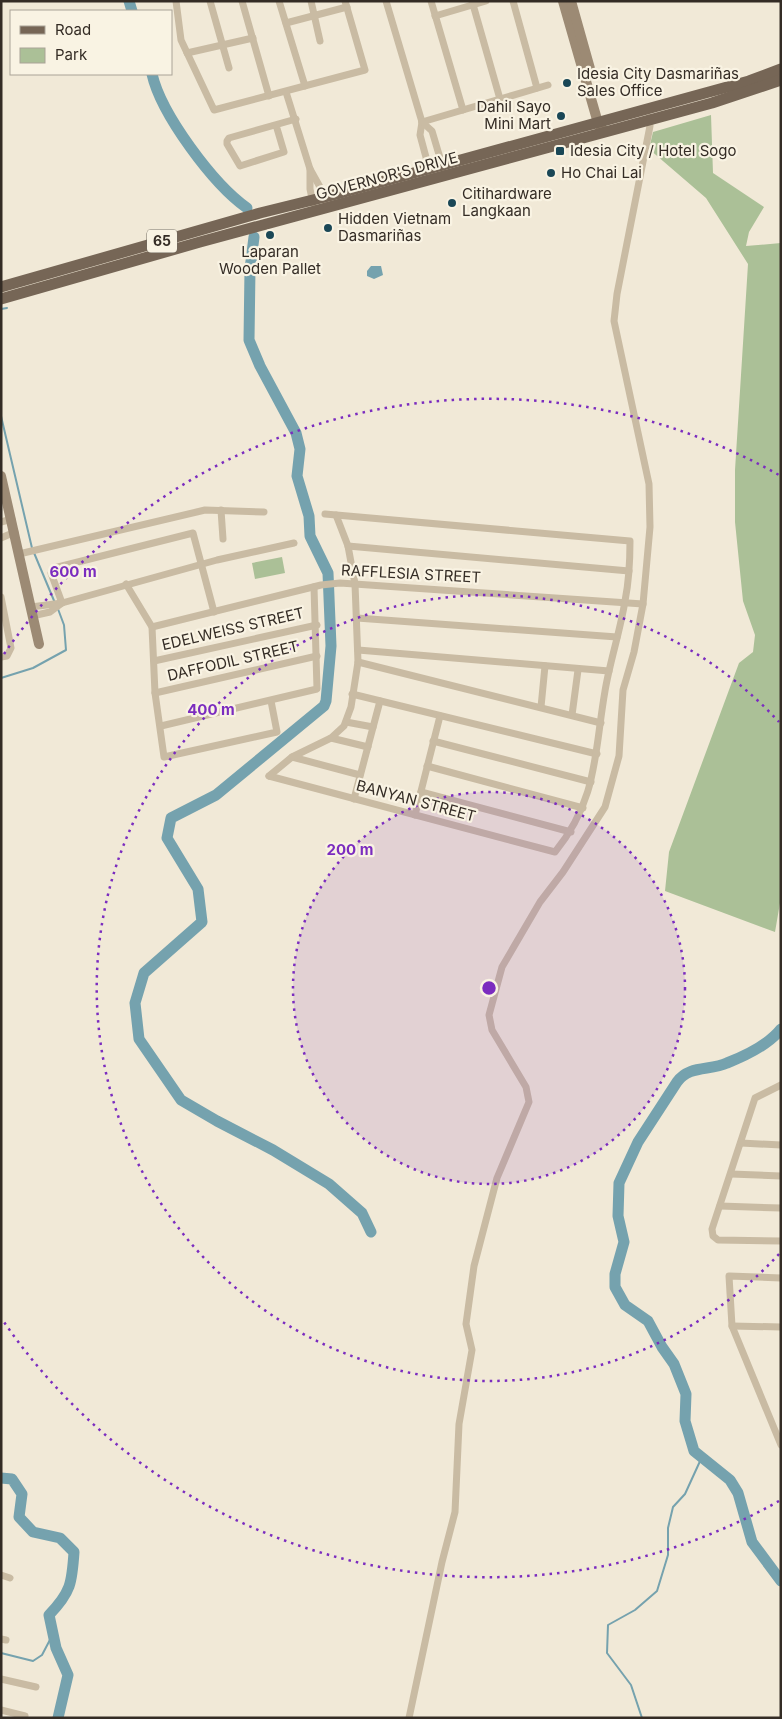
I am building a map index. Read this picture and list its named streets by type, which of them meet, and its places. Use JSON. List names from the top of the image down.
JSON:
{
  "streets": {
    "main road": ["GOVERNOR'S DRIVE", "65"],
    "street": [
      "RAFFLESIA STREET",
      "EDELWEISS STREET",
      "DAFFODIL STREET",
      "BANYAN STREET"
    ]
  },
  "places": {
    "other": [
      "Idesia City Dasmariñas Sales Office",
      "Dahil Sayo Mini Mart",
      "Ho Chai Lai",
      "Citihardware Langkaan",
      "Hidden Vietnam Dasmariñas",
      "Laparan Wooden Pallet"
    ],
    "transit": ["Idesia City / Hotel Sogo"]
  },
  "legend": ["Road", "Park"],
  "rings": ["600 m", "400 m", "200 m"]
}
